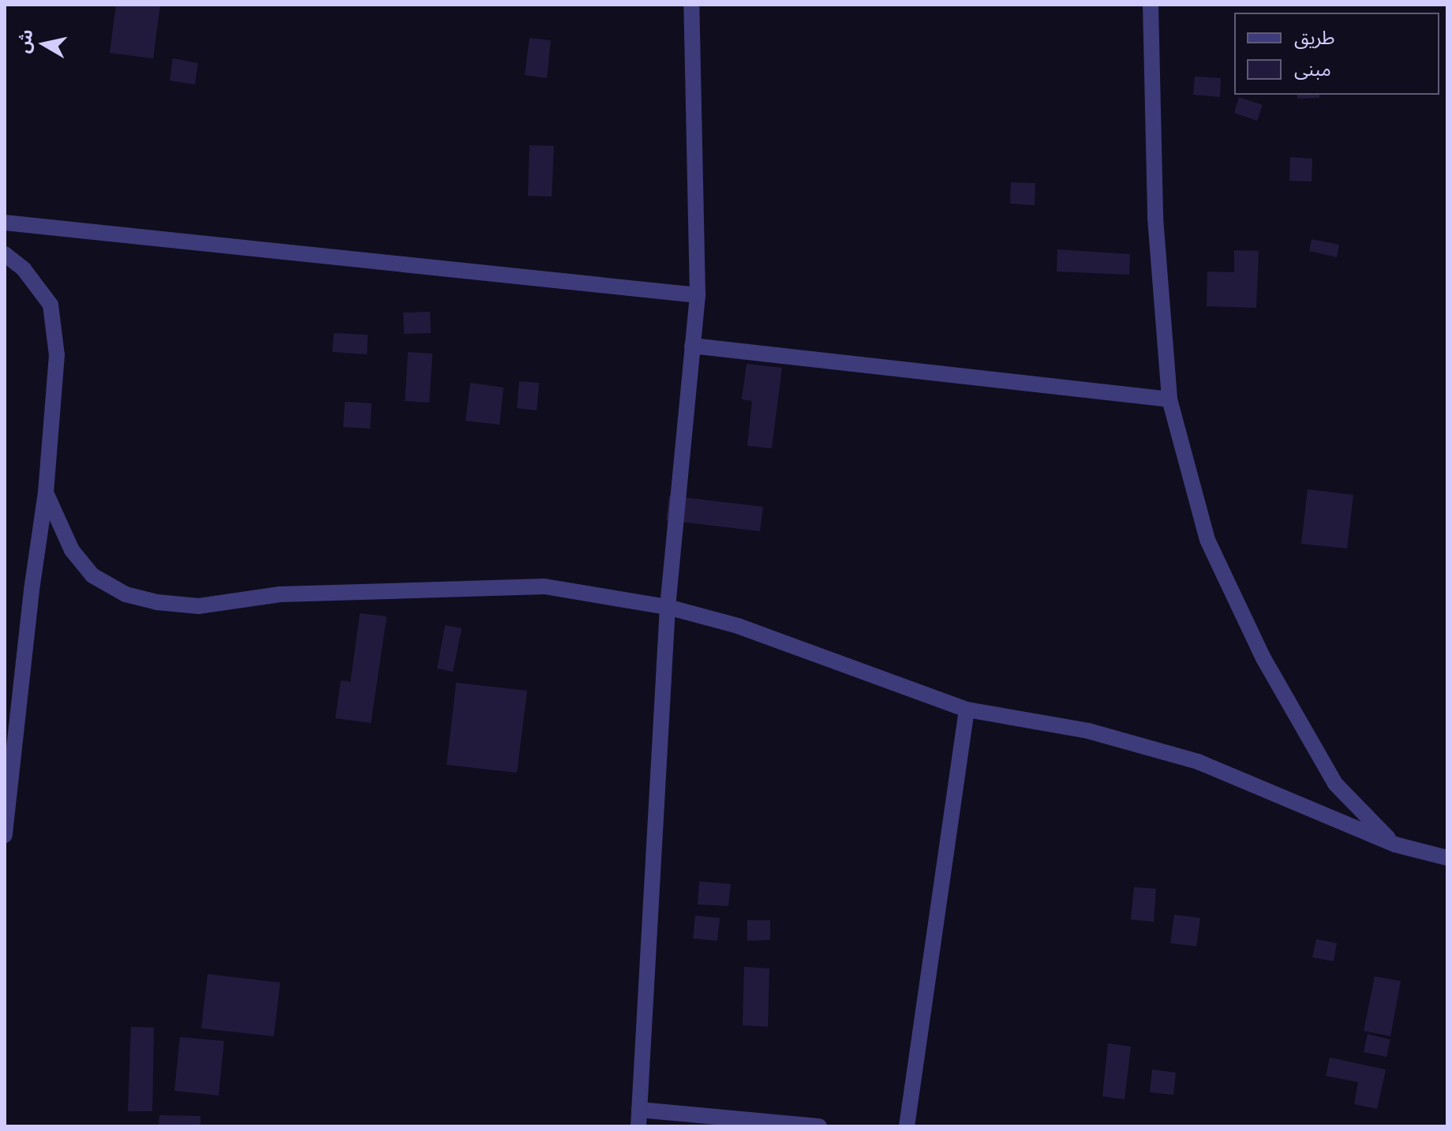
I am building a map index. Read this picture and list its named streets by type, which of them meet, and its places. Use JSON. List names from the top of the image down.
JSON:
{
  "legend": ["طريق", "مبنى"],
  "north": "left"
}
